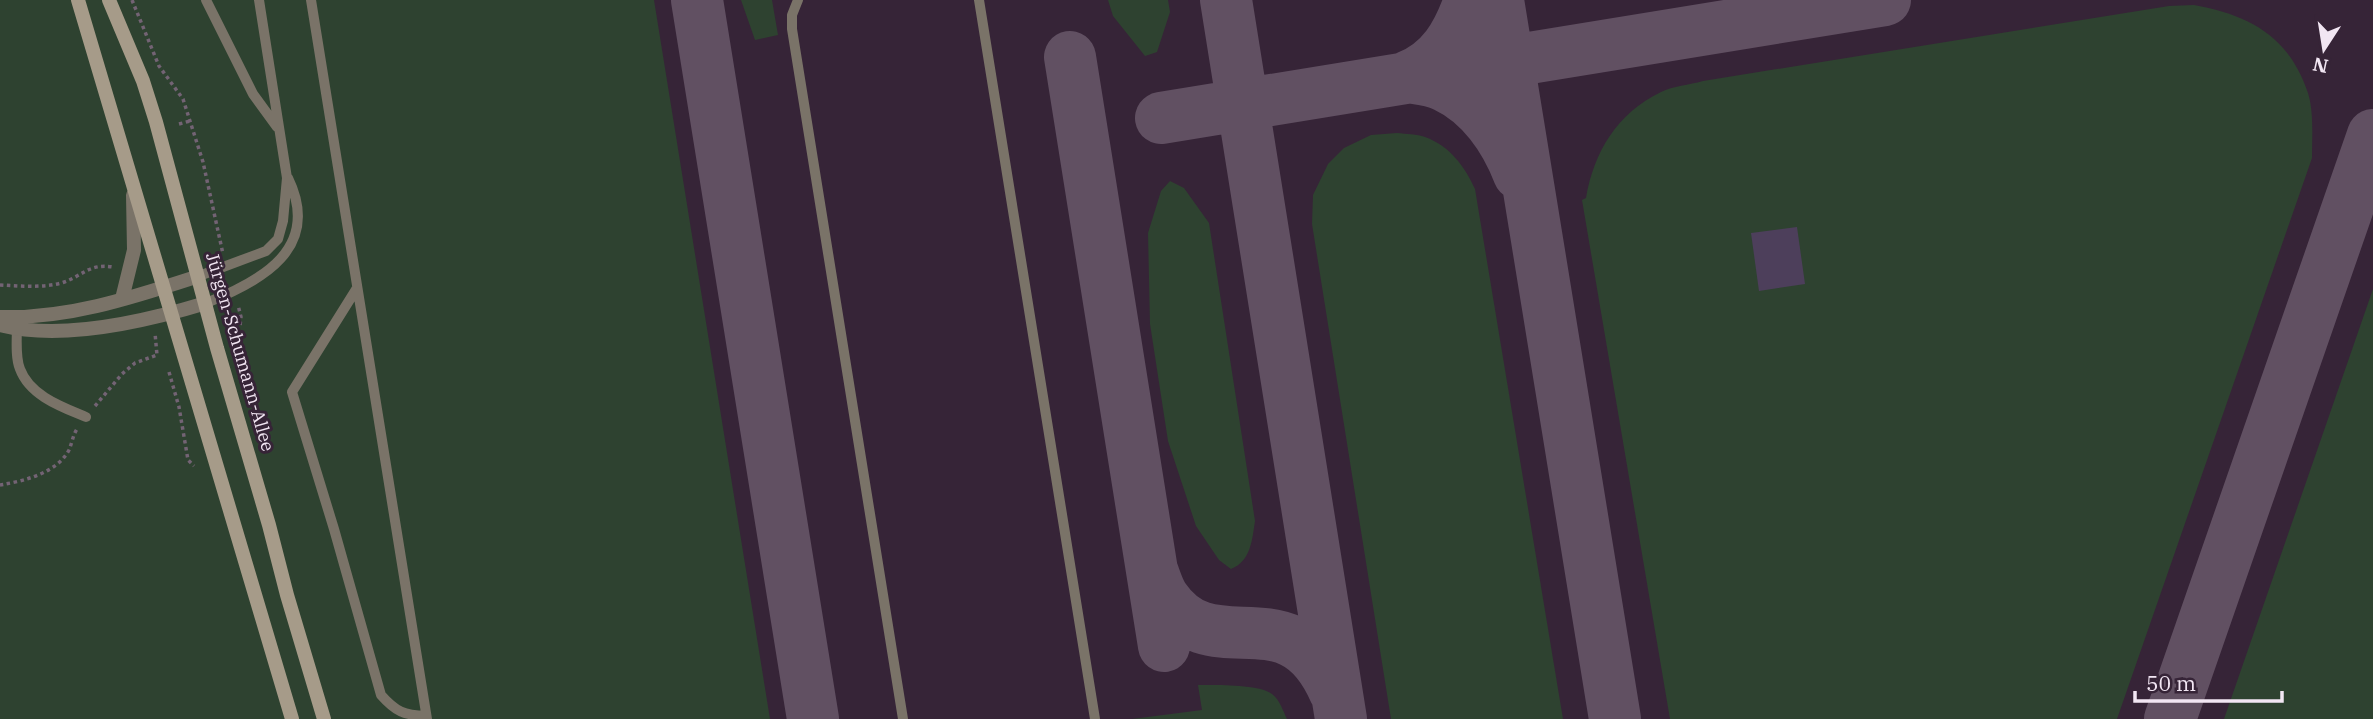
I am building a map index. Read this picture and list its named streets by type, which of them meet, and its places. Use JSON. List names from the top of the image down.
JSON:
{
  "streets": {
    "street": ["Jürgen-Schumann-Allee"]
  },
  "scale_bar": "50 m",
  "north": "bottom"
}
